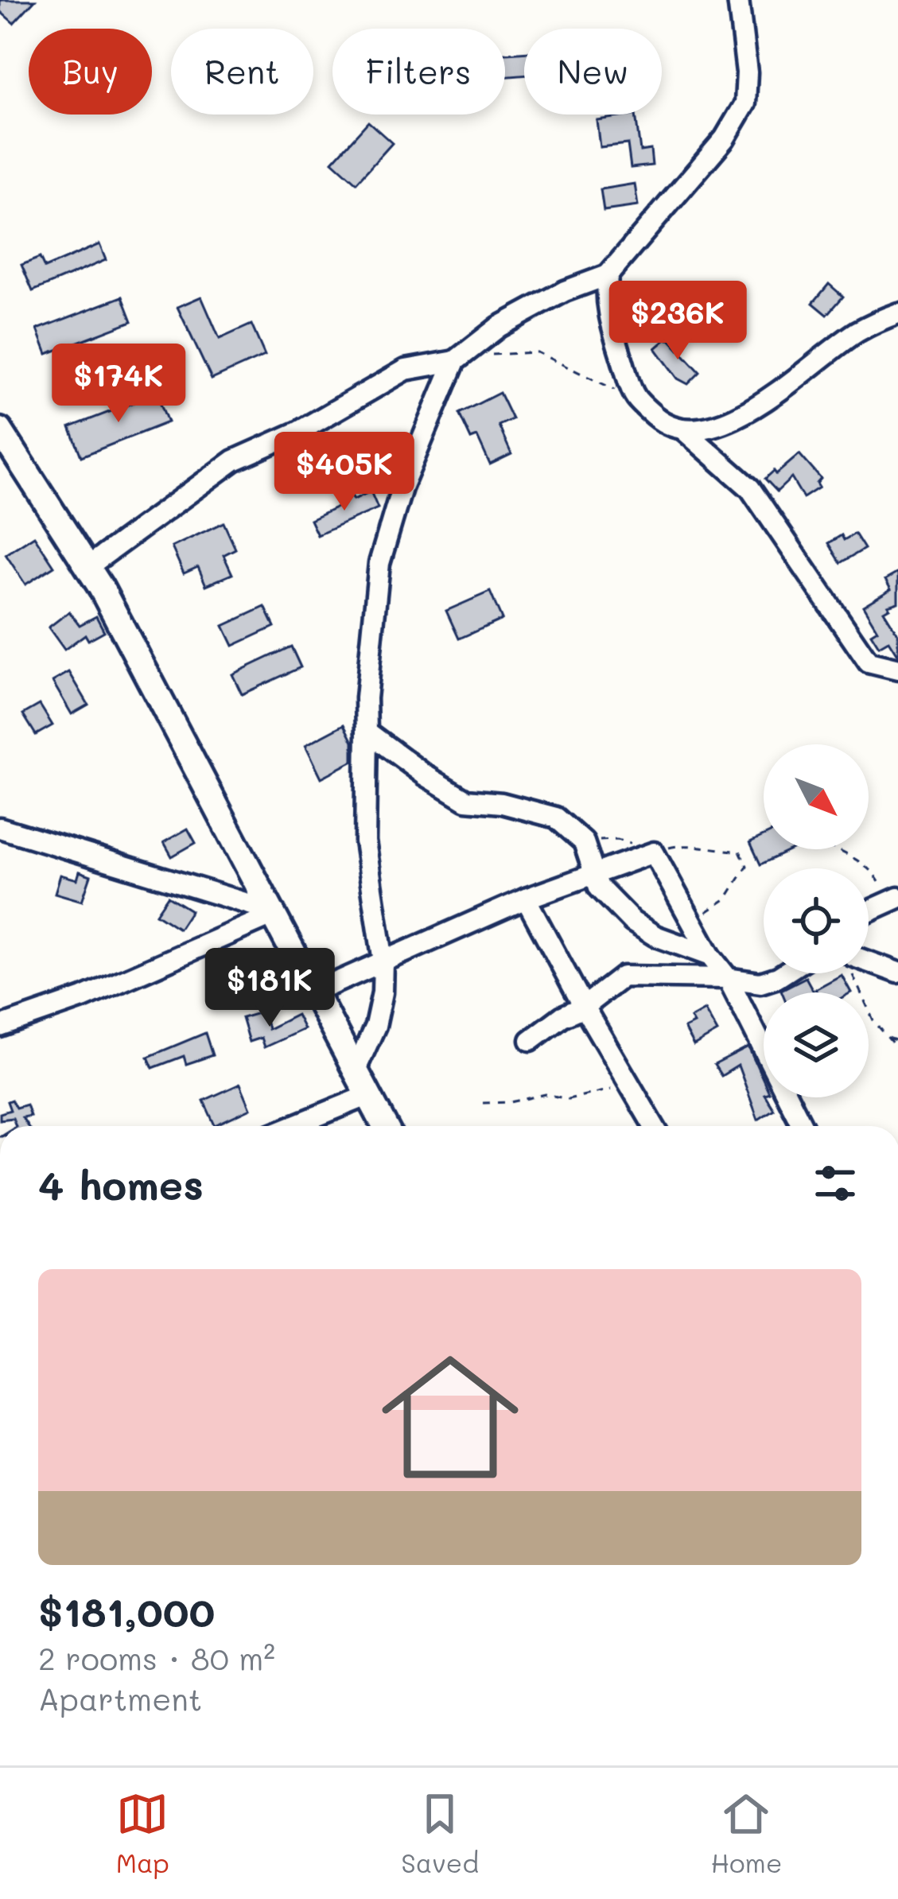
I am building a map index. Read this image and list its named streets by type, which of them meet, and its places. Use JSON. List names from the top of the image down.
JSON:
{
  "north": "bottom right",
  "page": {
    "chip": [
      "Buy",
      "Rent",
      "Filters",
      "New"
    ],
    "price": [
      "$236K",
      "$174K",
      "$405K",
      "$181K"
    ],
    "heading": "4 homes",
    "list": [
      {
        "name": "$181,000",
        "note": "2 rooms · 80 m² · Apartment"
      }
    ],
    "tabs": ["Map", "Saved", "Home"]
  }
}
